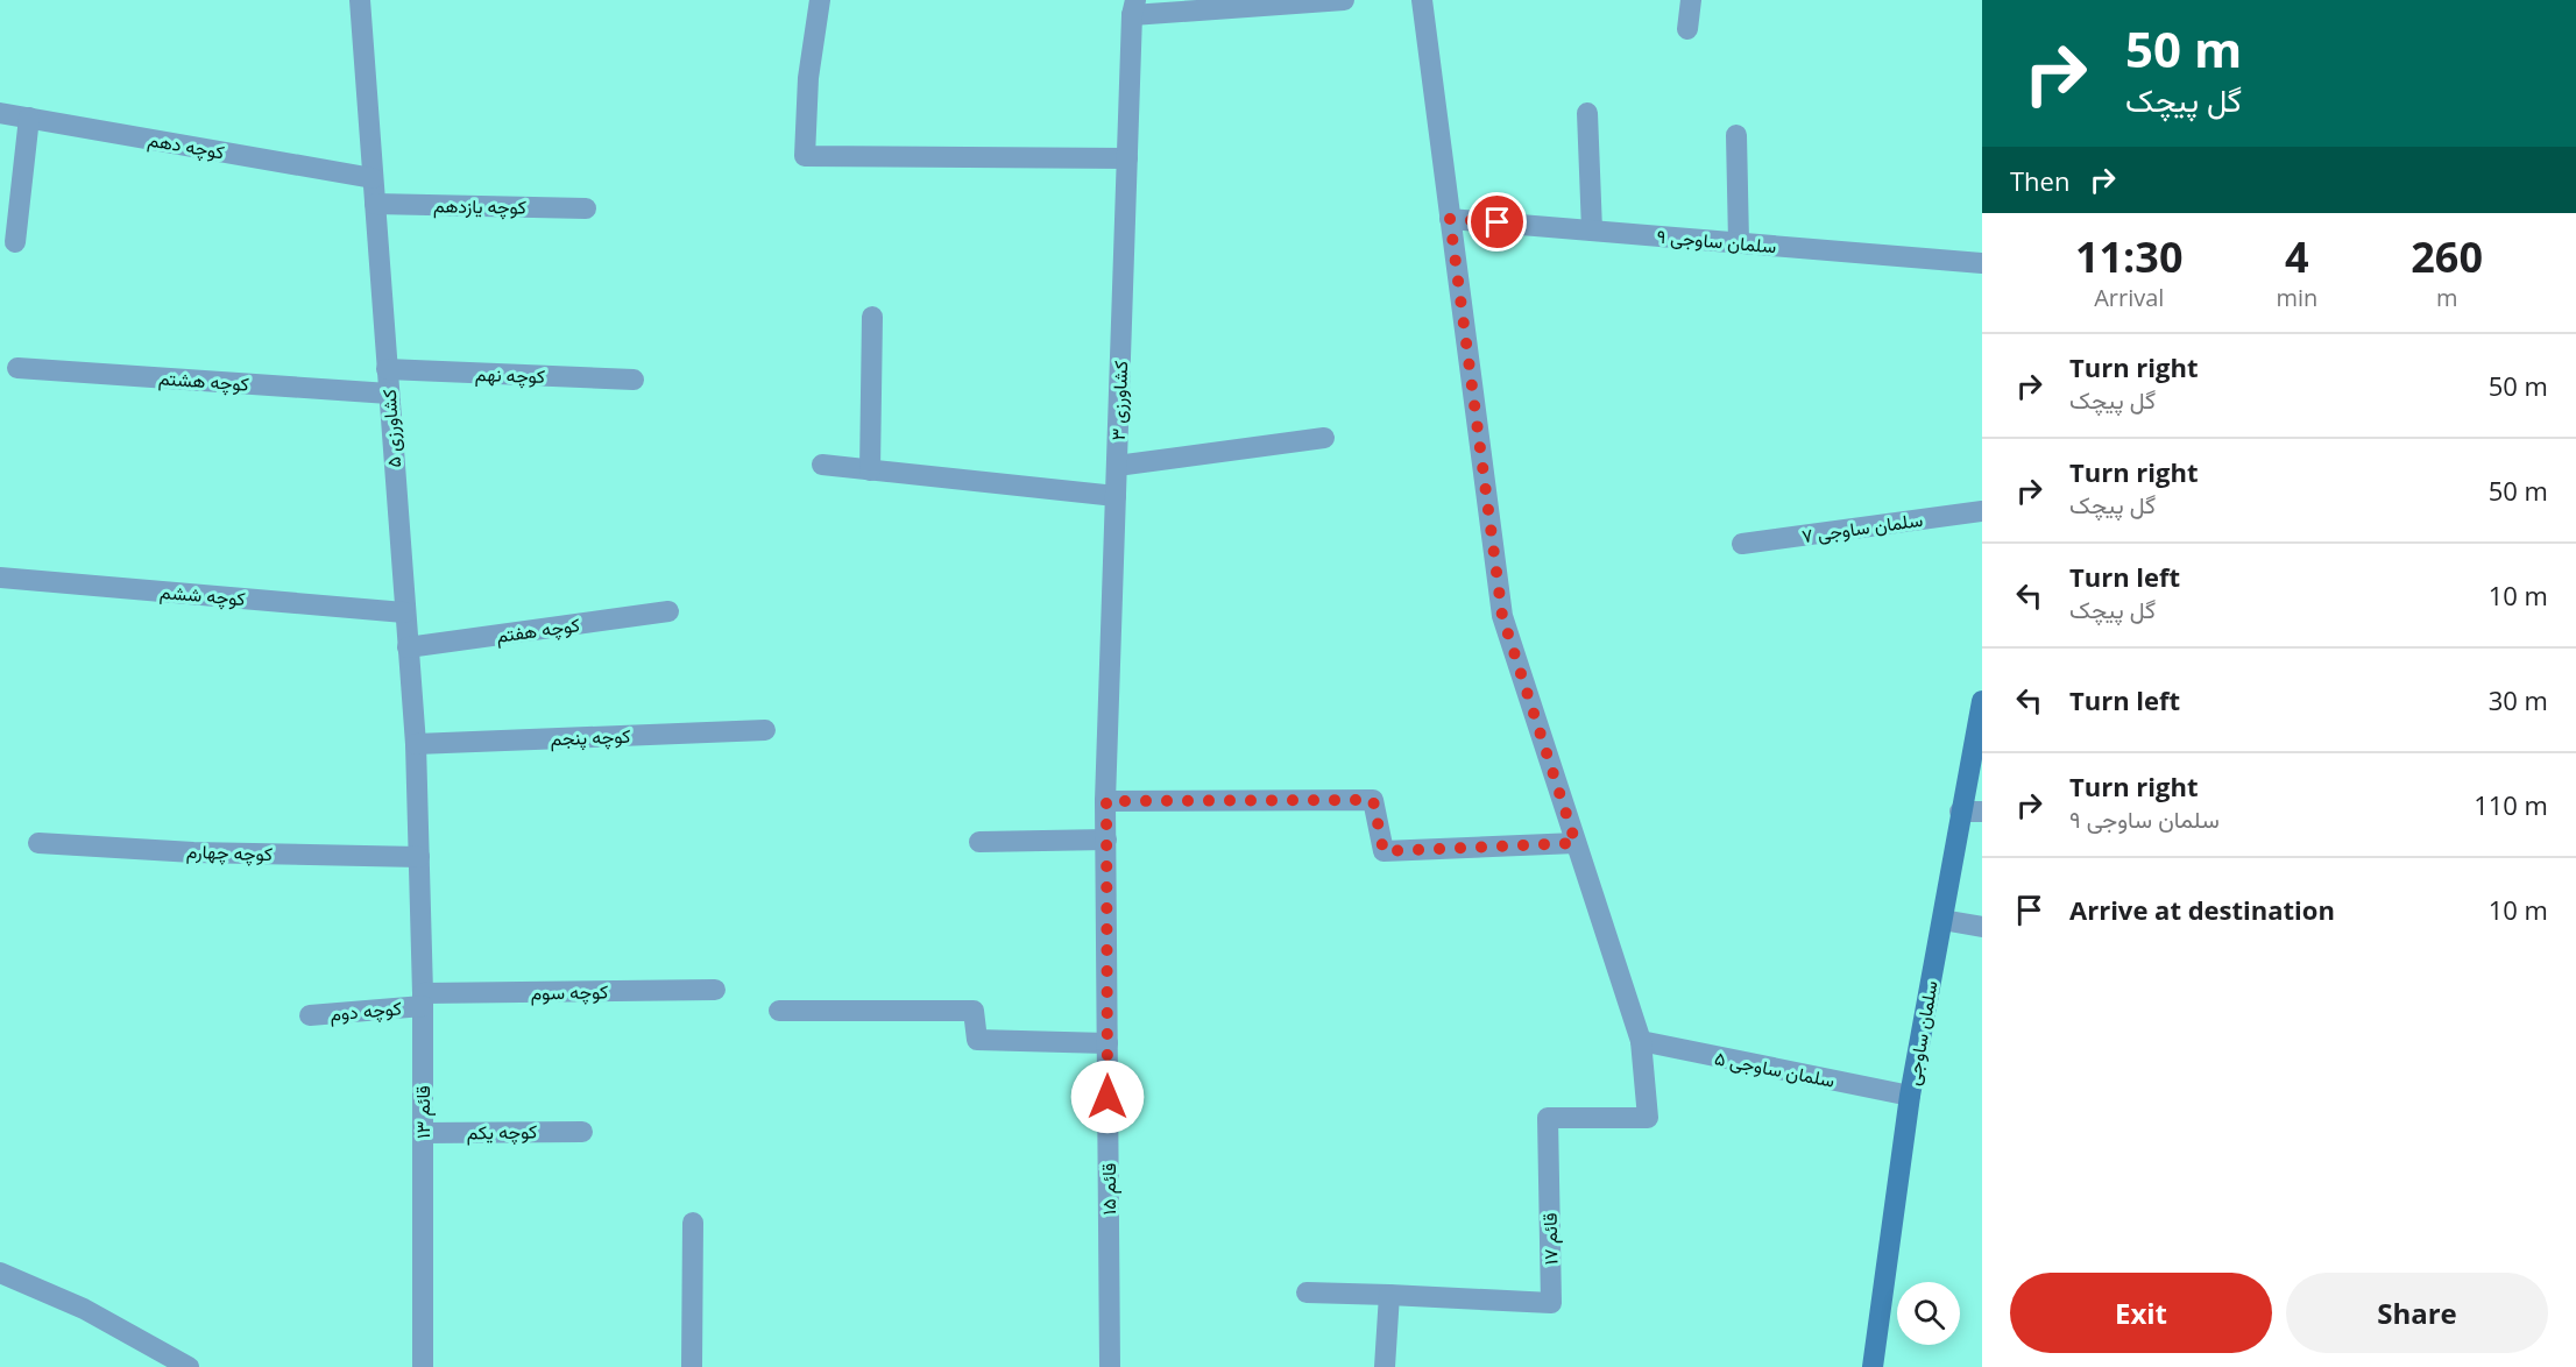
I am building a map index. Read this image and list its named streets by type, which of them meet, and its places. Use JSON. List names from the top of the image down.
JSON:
{
  "streets": {
    "street": [
      "کوچه دهم",
      "کوچه یازدهم",
      "سلمان ساوجی ۹",
      "کوچه نهم",
      "کوچه هشتم",
      "کشاورزی ۳",
      "کشاورزی ۵",
      "سلمان ساوجی ۷",
      "کوچه ششم",
      "کوچه هفتم",
      "کوچه پنجم",
      "کوچه چهارم",
      "کوچه سوم",
      "کوچه دوم",
      "سلمان ساوجی",
      "سلمان ساوجی ۵",
      "قائم ۱۳",
      "کوچه یکم",
      "قائم ۱۵",
      "قائم ۱۷"
    ]
  },
  "crossings": [
    ["کوچه دهم", "کشاورزی ۵"],
    ["کوچه یازدهم", "کشاورزی ۵"],
    ["کوچه نهم", "کشاورزی ۵"],
    ["کوچه هشتم", "کشاورزی ۵"],
    ["کشاورزی ۳", "قائم ۱۵"],
    ["کشاورزی ۵", "کوچه ششم"],
    ["کشاورزی ۵", "کوچه هفتم"],
    ["کشاورزی ۵", "کوچه پنجم"],
    ["کشاورزی ۵", "کوچه چهارم"],
    ["کشاورزی ۵", "قائم ۱۳"],
    ["کوچه چهارم", "قائم ۱۳"],
    ["کوچه سوم", "کوچه دوم"],
    ["کوچه سوم", "قائم ۱۳"],
    ["کوچه دوم", "قائم ۱۳"],
    ["سلمان ساوجی", "سلمان ساوجی ۵"],
    ["سلمان ساوجی ۵", "قائم ۱۷"],
    ["قائم ۱۳", "کوچه یکم"]
  ],
  "page": {
    "turn": ["50 m", "گل پیچک"],
    "then": "Then",
    "eta": [
      "11:30",
      "Arrival",
      "4",
      "min",
      "260",
      "m"
    ],
    "list": [
      {
        "name": "Turn right",
        "note": "گل پیچک",
        "value": "50 m"
      },
      {
        "name": "Turn right",
        "note": "گل پیچک",
        "value": "50 m"
      },
      {
        "name": "Turn left",
        "note": "گل پیچک",
        "value": "10 m"
      },
      {
        "name": "Turn left",
        "value": "30 m"
      },
      {
        "name": "Turn right",
        "note": "سلمان ساوجی ۹",
        "value": "110 m"
      },
      {
        "name": "Arrive at destination",
        "value": "10 m"
      }
    ],
    "buttons": ["Exit", "Share"]
  }
}
